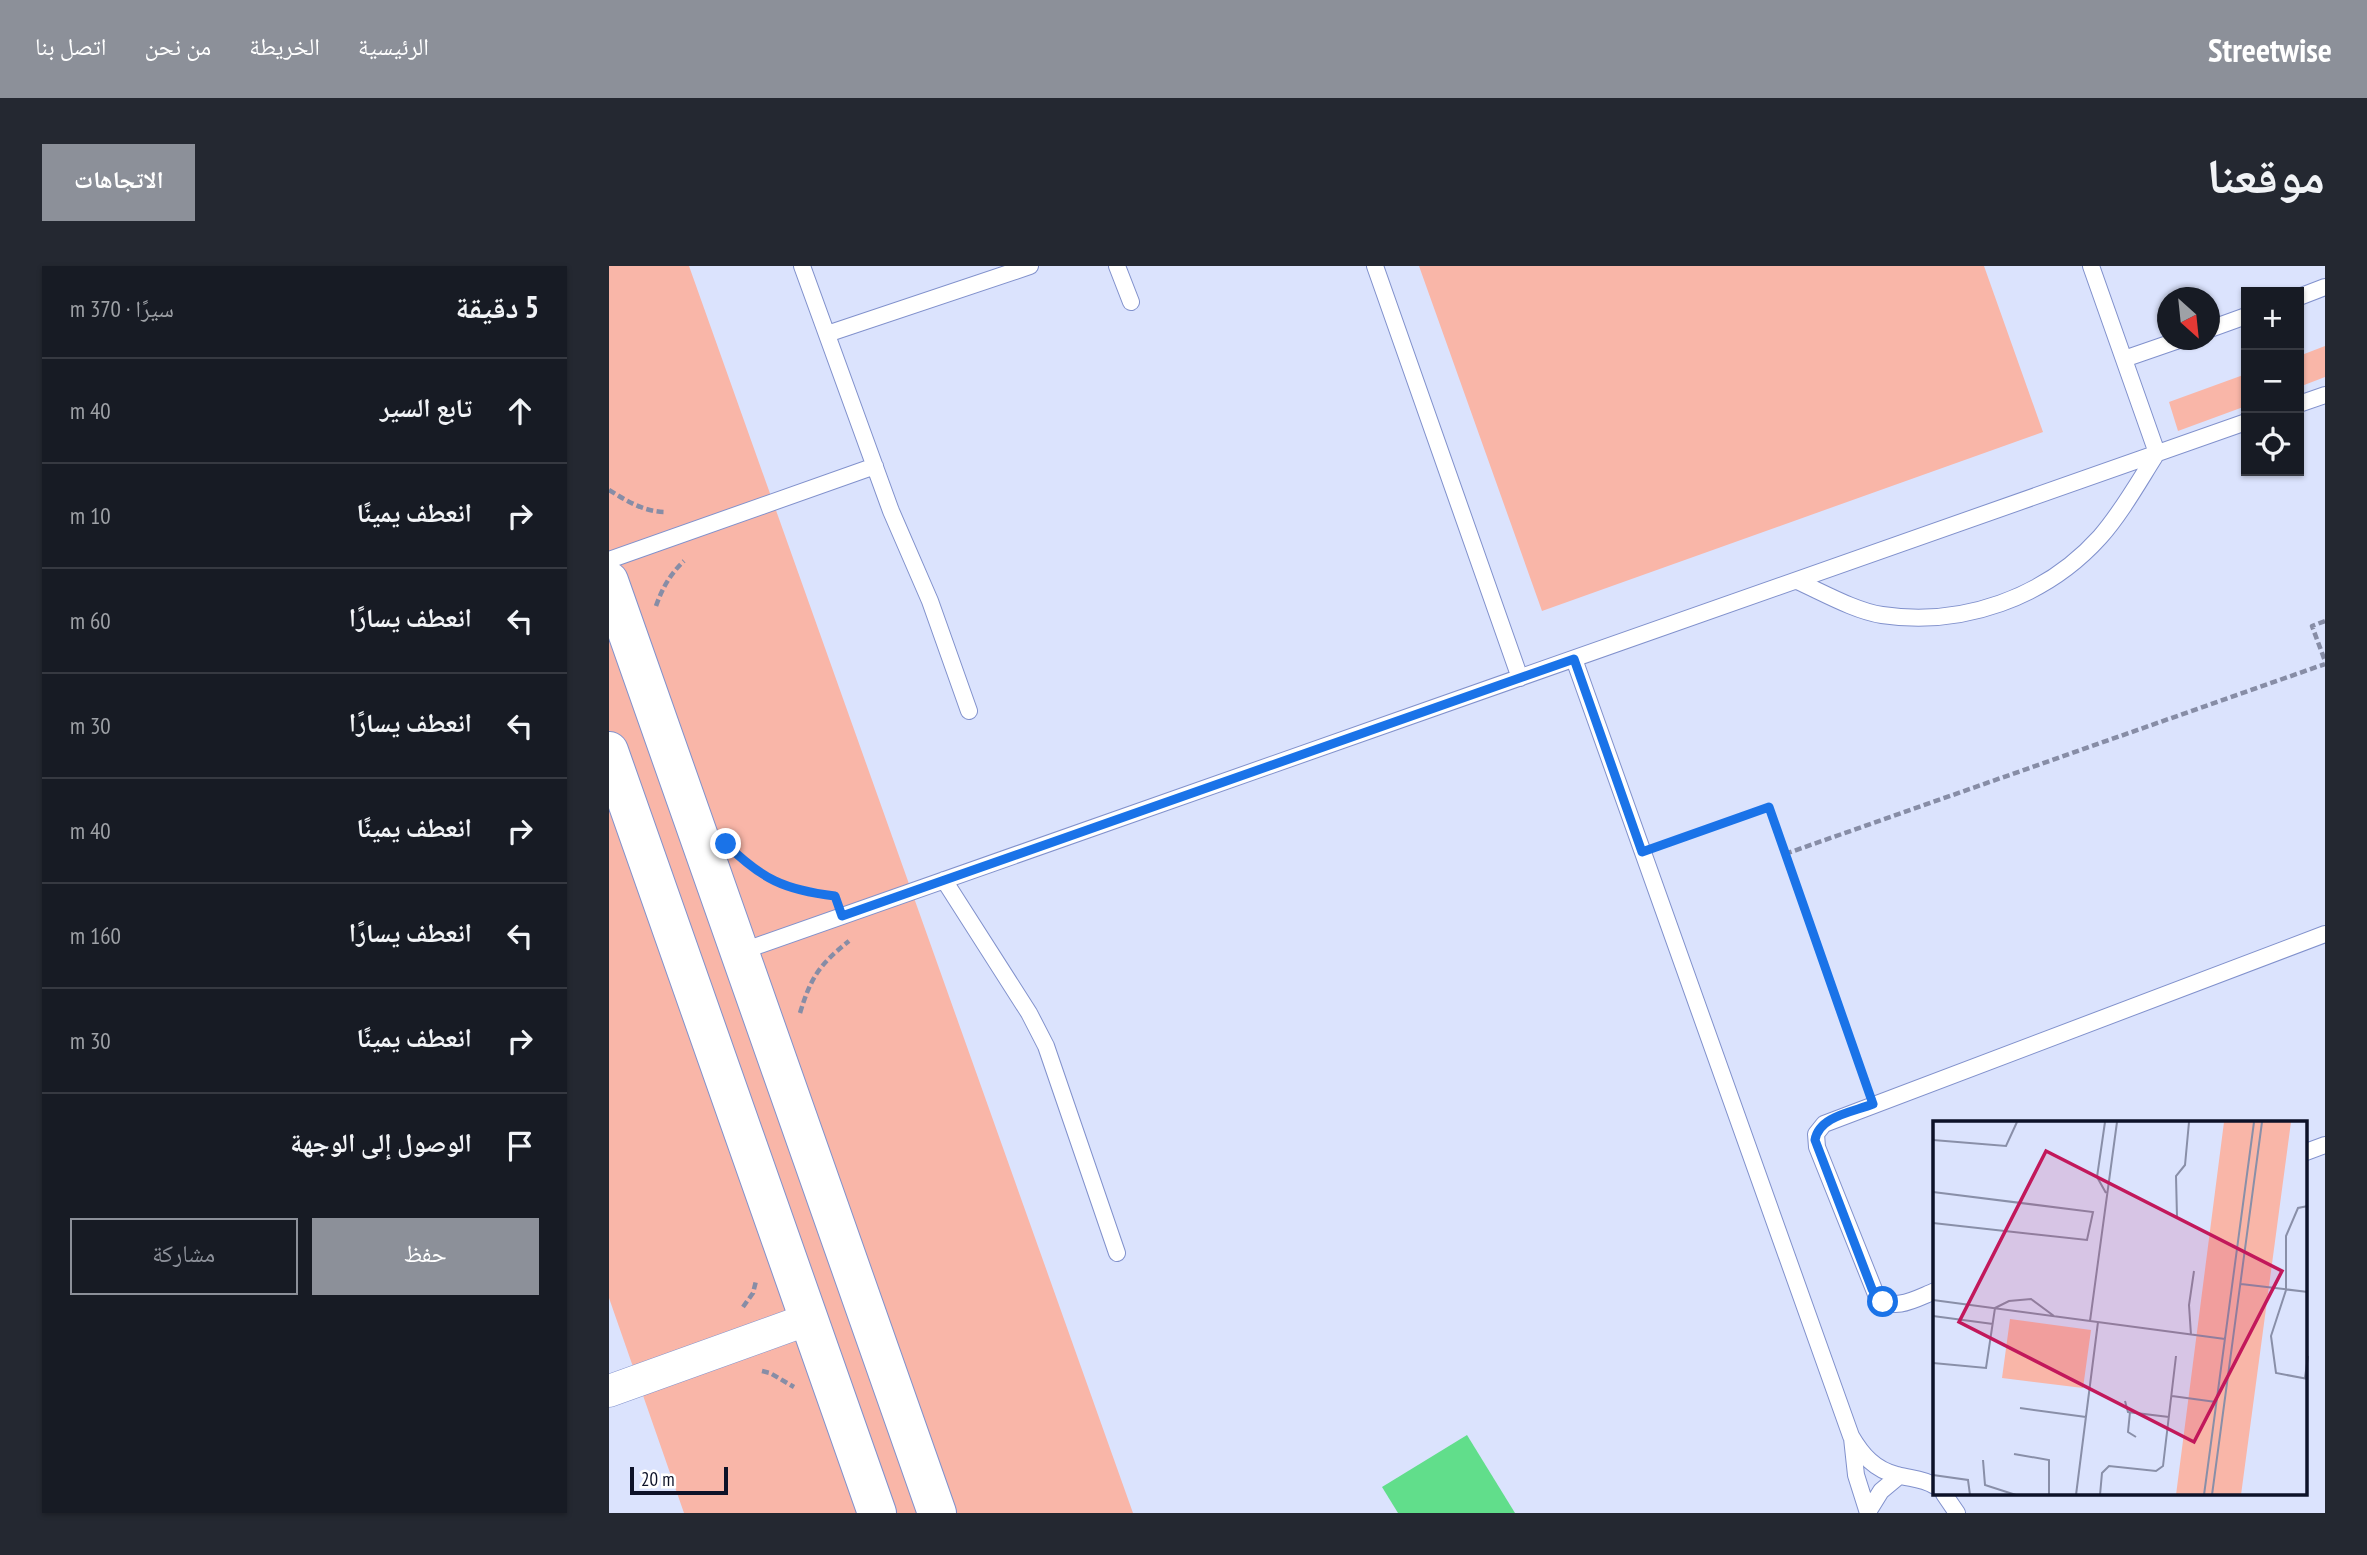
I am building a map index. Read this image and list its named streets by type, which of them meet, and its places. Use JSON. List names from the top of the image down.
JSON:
{
  "scale_bar": "20 m",
  "north": "bottom right",
  "page": {
    "header": "Streetwise",
    "nav": [
      "الرئيسية",
      "الخريطة",
      "من نحن",
      "اتصل بنا"
    ],
    "title": "موقعنا",
    "buttons": [
      "الاتجاهات",
      ["حفظ", "مشاركة"]
    ],
    "heading": ["5 دقيقة", "سيرًا · 370 m"],
    "map_buttons": ["+", "−"],
    "list": [
      ["تابع السير", "40 m"],
      ["انعطف يمينًا", "10 m"],
      ["انعطف يسارًا", "60 m"],
      ["انعطف يسارًا", "30 m"],
      ["انعطف يمينًا", "40 m"],
      ["انعطف يسارًا", "160 m"],
      ["انعطف يمينًا", "30 m"],
      "الوصول إلى الوجهة"
    ],
    "scale": "20 m"
  }
}
